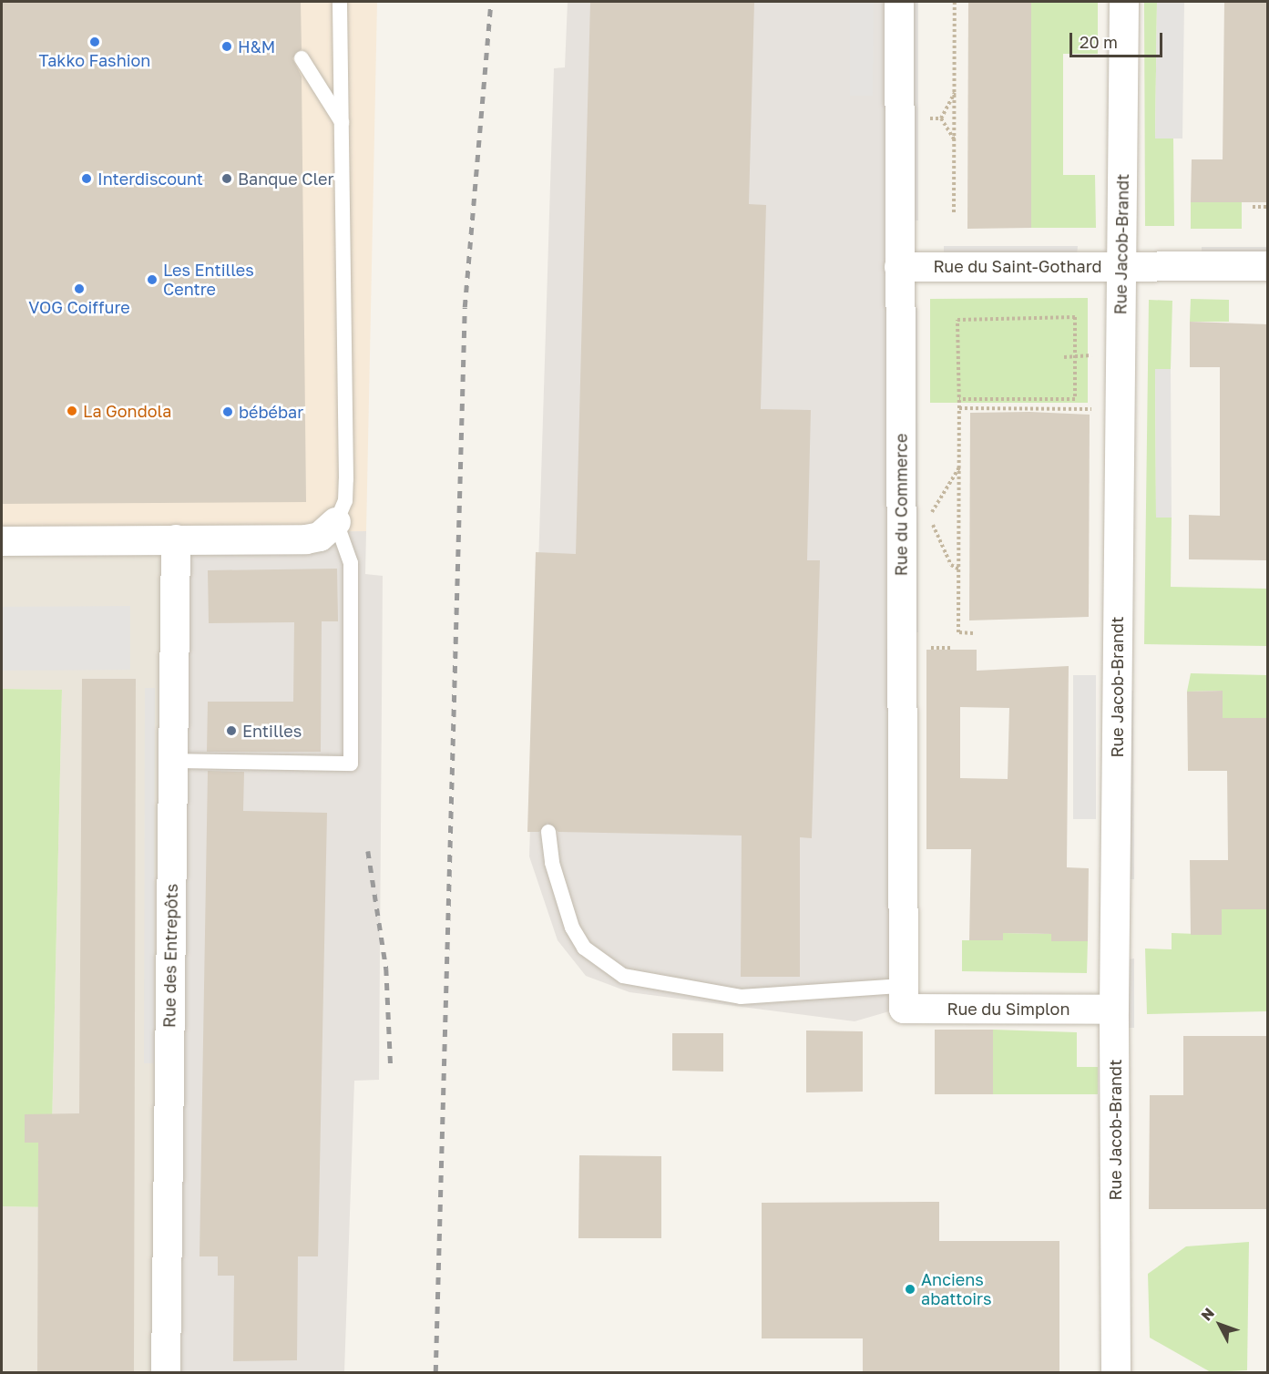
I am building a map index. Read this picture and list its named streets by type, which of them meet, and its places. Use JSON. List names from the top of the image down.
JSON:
{
  "streets": {
    "street": [
      "Rue Jacob-Brandt",
      "Rue du Saint-Gothard",
      "Rue du Commerce",
      "Rue des Entrepôts",
      "Rue du Simplon"
    ]
  },
  "crossings": [
    ["Rue Jacob-Brandt", "Rue du Saint-Gothard"],
    ["Rue Jacob-Brandt", "Rue du Simplon"],
    ["Rue du Saint-Gothard", "Rue du Commerce"],
    ["Rue du Commerce", "Rue du Simplon"]
  ],
  "places": [
    "Takko Fashion",
    "H&M",
    "Interdiscount",
    "Banque Cler",
    "Les Entilles Centre",
    "VOG Coiffure",
    "La Gondola",
    "bébébar",
    "Entilles",
    "Anciens abattoirs"
  ],
  "scale_bar": "20 m",
  "north": "top left"
}
